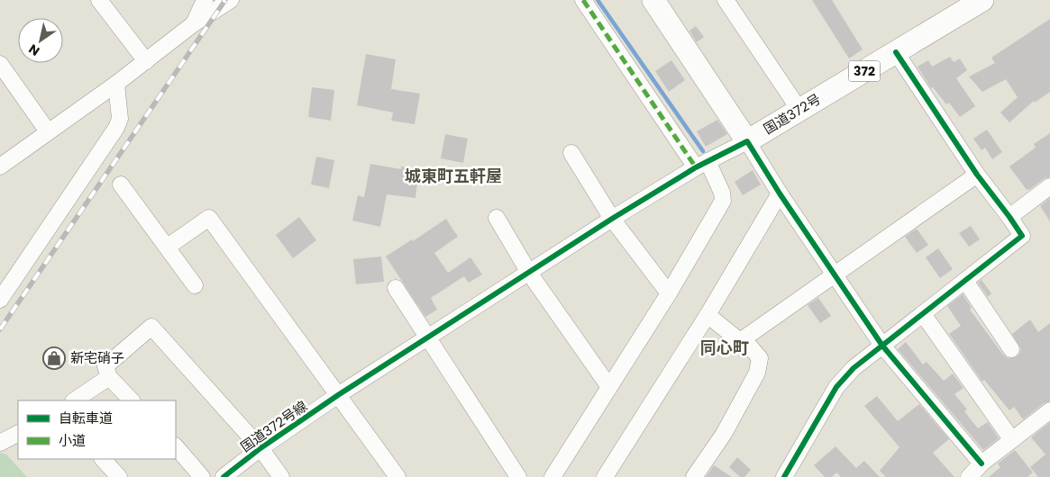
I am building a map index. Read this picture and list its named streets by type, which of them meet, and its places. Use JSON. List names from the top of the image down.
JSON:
{
  "streets": {
    "highway": ["372", "国道372号"],
    "street": ["国道372号線"]
  },
  "crossings": [
    ["国道372号", "国道372号線"]
  ],
  "districts": ["城東町五軒屋", "同心町"],
  "places": {
    "shop": ["新宅硝子"]
  },
  "legend": ["自転車道", "小道"],
  "north": "bottom left"
}
